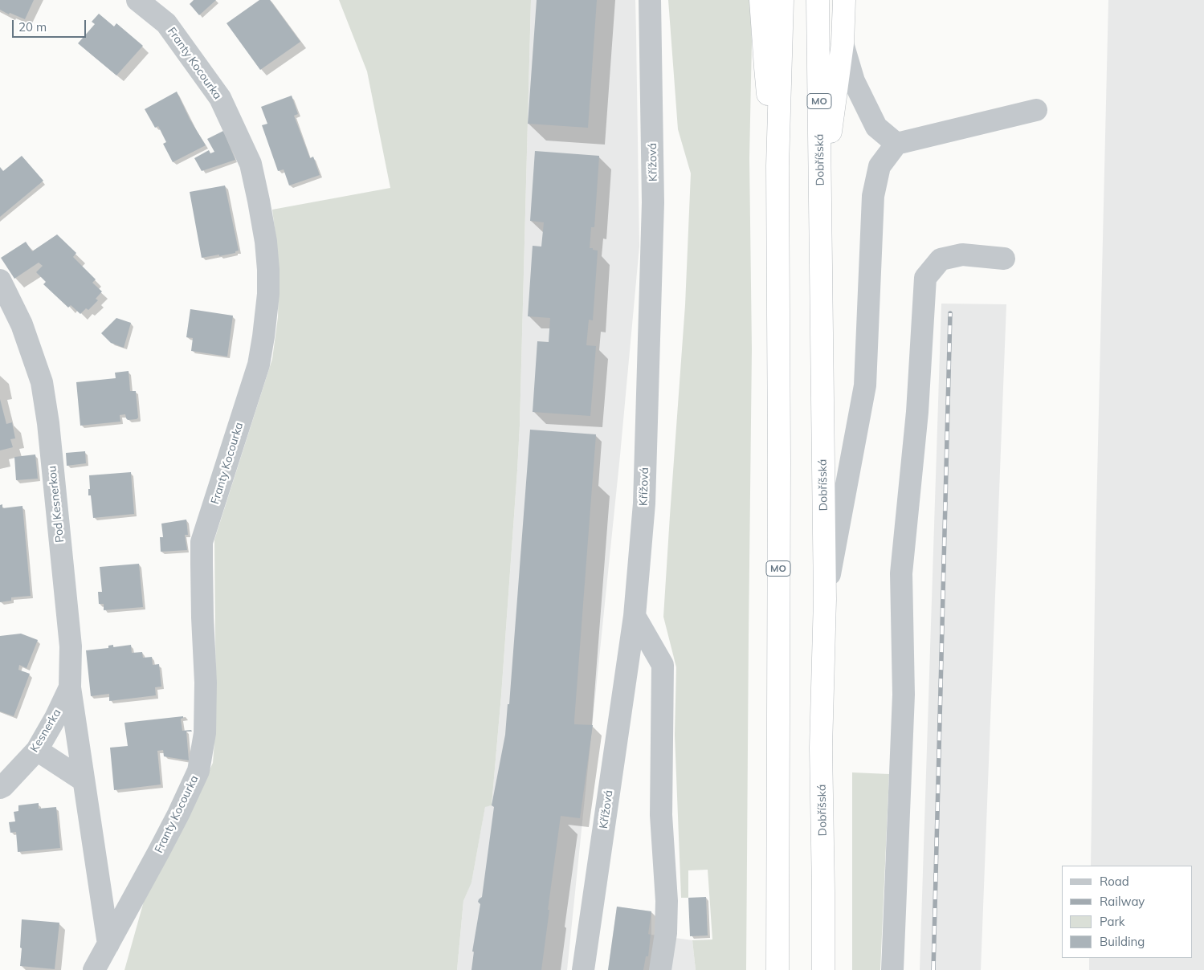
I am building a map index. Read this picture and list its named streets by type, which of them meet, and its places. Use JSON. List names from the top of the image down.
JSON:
{
  "streets": {
    "highway": ["MO", "Dobříšská"],
    "street": [
      "Franty Kocourka",
      "Křížová",
      "Pod Kesnerkou",
      "Kesnerka"
    ]
  },
  "crossings": [
    ["Pod Kesnerkou", "Kesnerka"]
  ],
  "legend": [
    "Road",
    "Railway",
    "Park",
    "Building"
  ],
  "scale_bar": "20 m"
}
